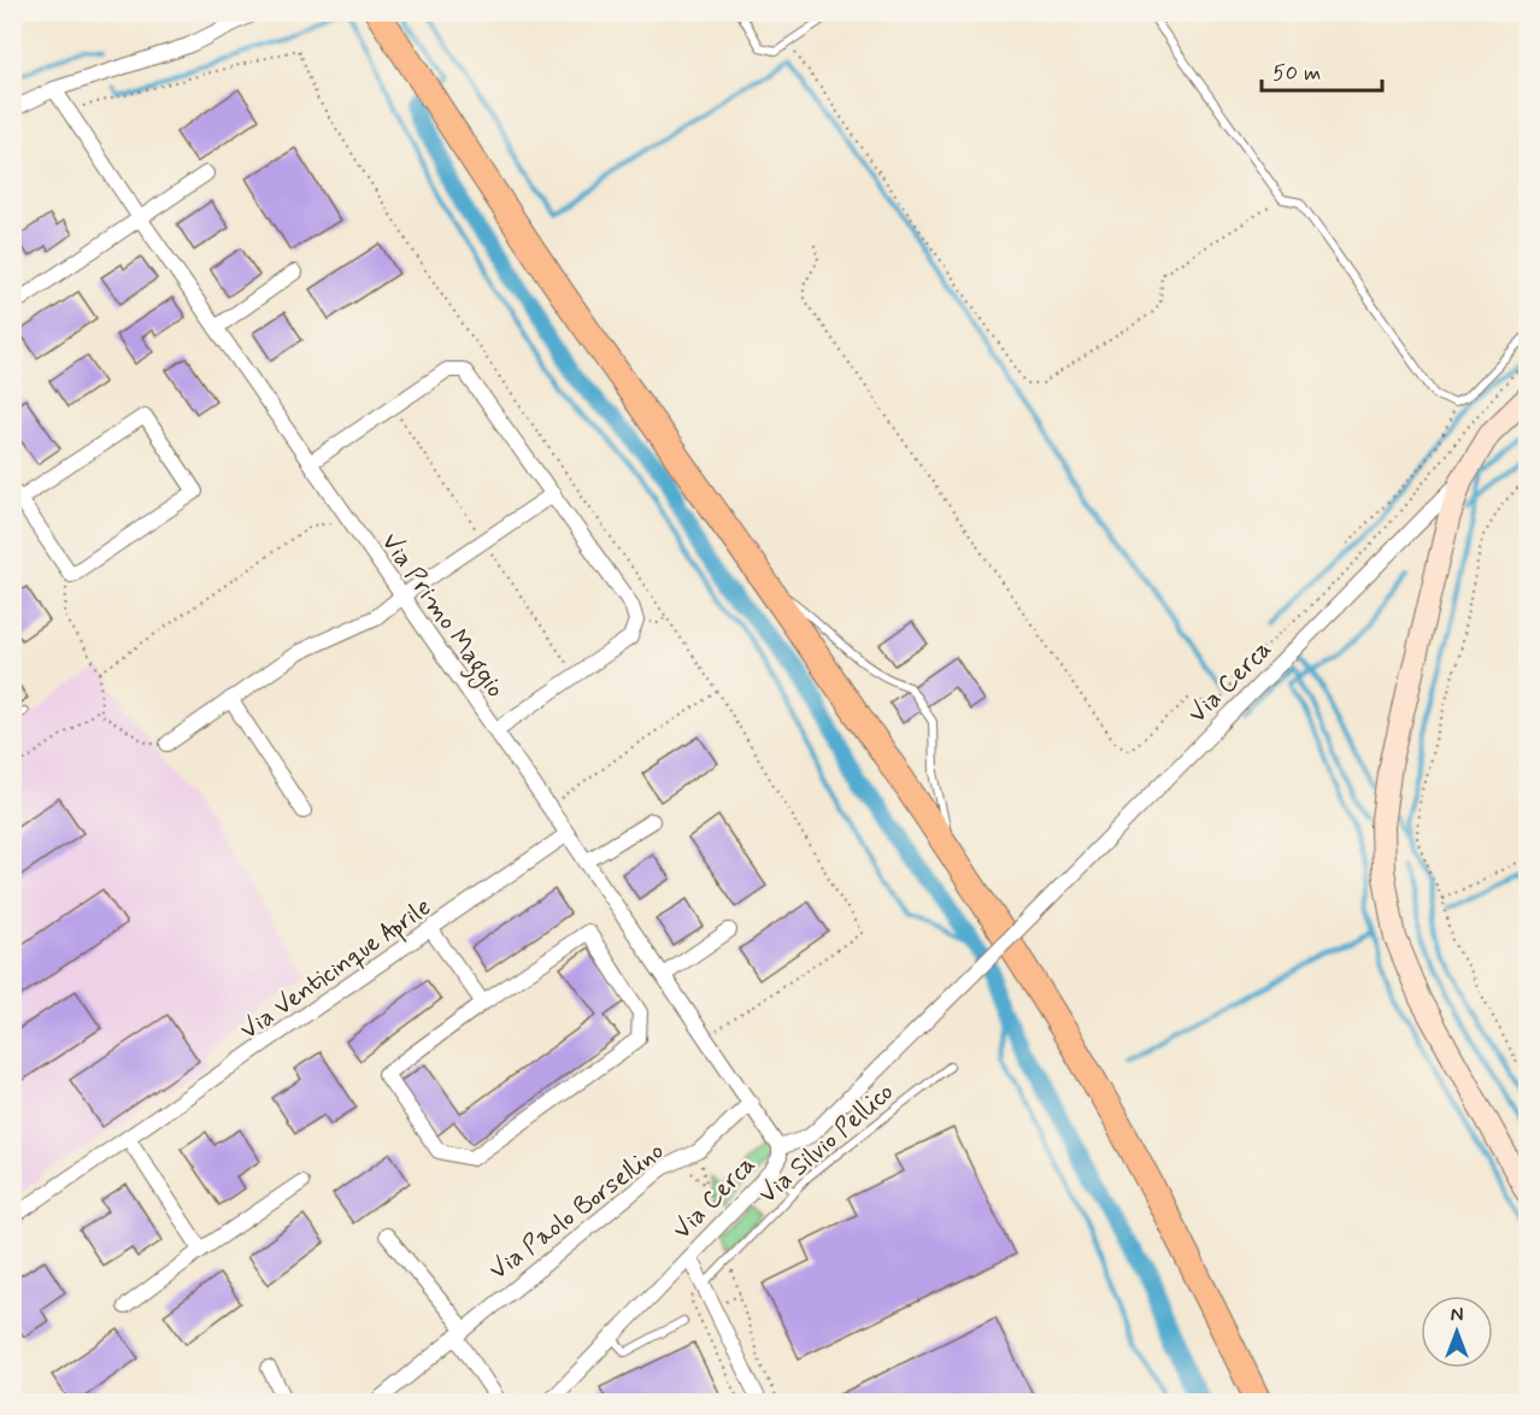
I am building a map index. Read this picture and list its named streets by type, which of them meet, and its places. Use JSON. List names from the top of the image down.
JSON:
{
  "streets": {
    "street": [
      "Via Primo Maggio",
      "Via Cerca",
      "Via Venticinque Aprile",
      "Via Paolo Borsellino"
    ],
    "lane": ["Via Silvio Pellico"]
  },
  "crossings": [
    ["Via Primo Maggio", "Via Cerca"],
    ["Via Primo Maggio", "Via Venticinque Aprile"],
    ["Via Primo Maggio", "Via Paolo Borsellino"]
  ],
  "scale_bar": "50 m",
  "north": "top"
}
